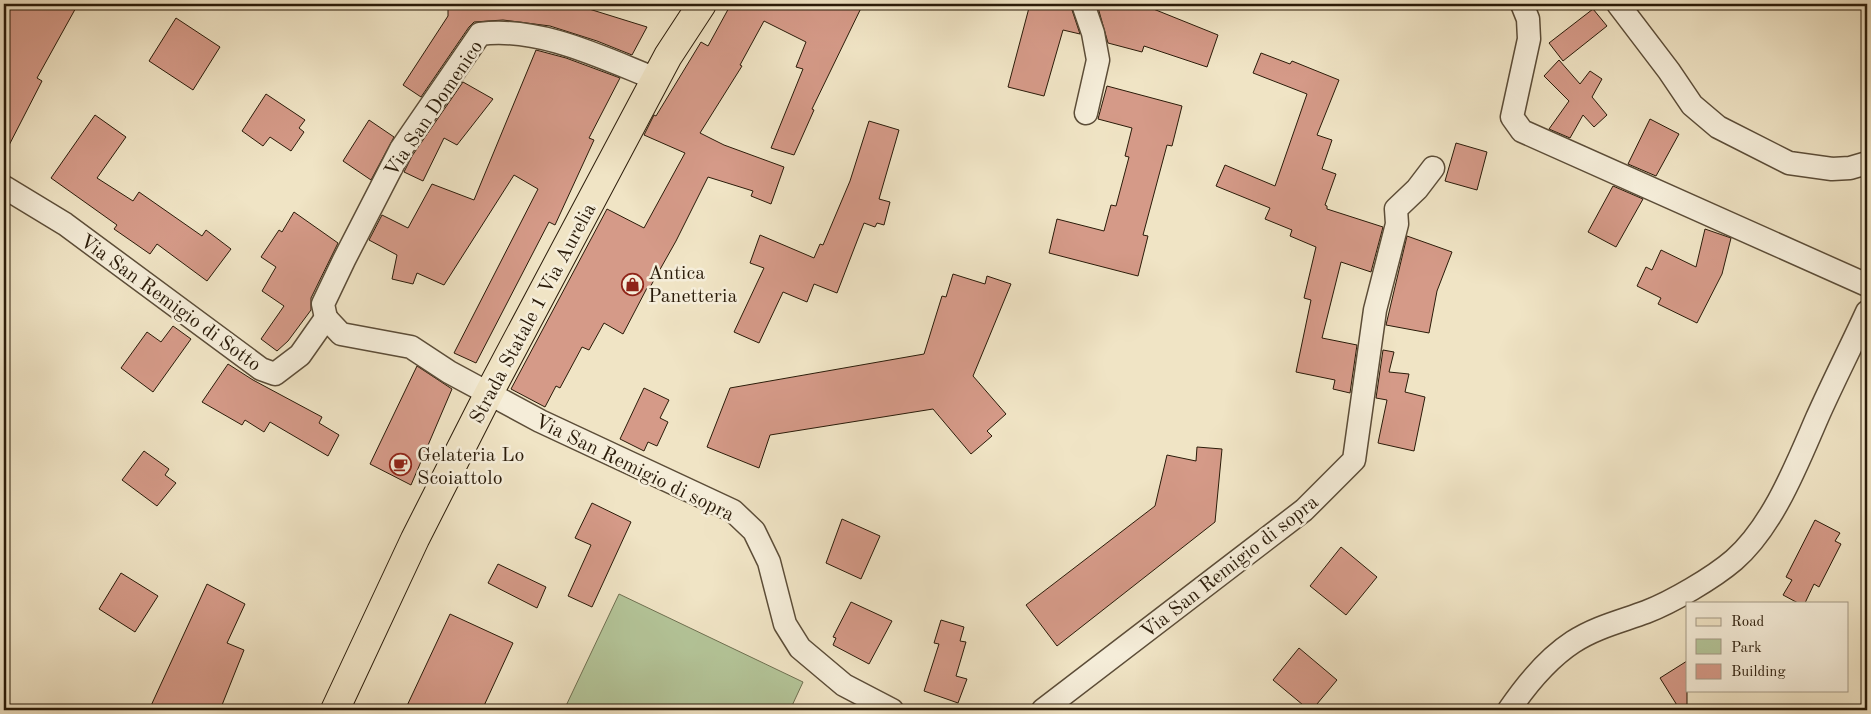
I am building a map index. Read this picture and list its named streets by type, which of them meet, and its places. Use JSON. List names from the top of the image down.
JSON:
{
  "streets": {
    "main road": ["Strada Statale 1 Via Aurelia"],
    "street": ["Via San Domenico", "Via San Remigio di Sotto", "Via San Remigio di sopra"]
  },
  "crossings": [
    ["Via San Domenico", "Via San Remigio di Sotto"],
    ["Via San Domenico", "Strada Statale 1 Via Aurelia"],
    ["Strada Statale 1 Via Aurelia", "Via San Remigio di sopra"]
  ],
  "places": {
    "shop": ["Antica Panetteria"],
    "cafe": ["Gelateria Lo Scoiattolo"]
  },
  "legend": ["Road", "Park", "Building"]
}
